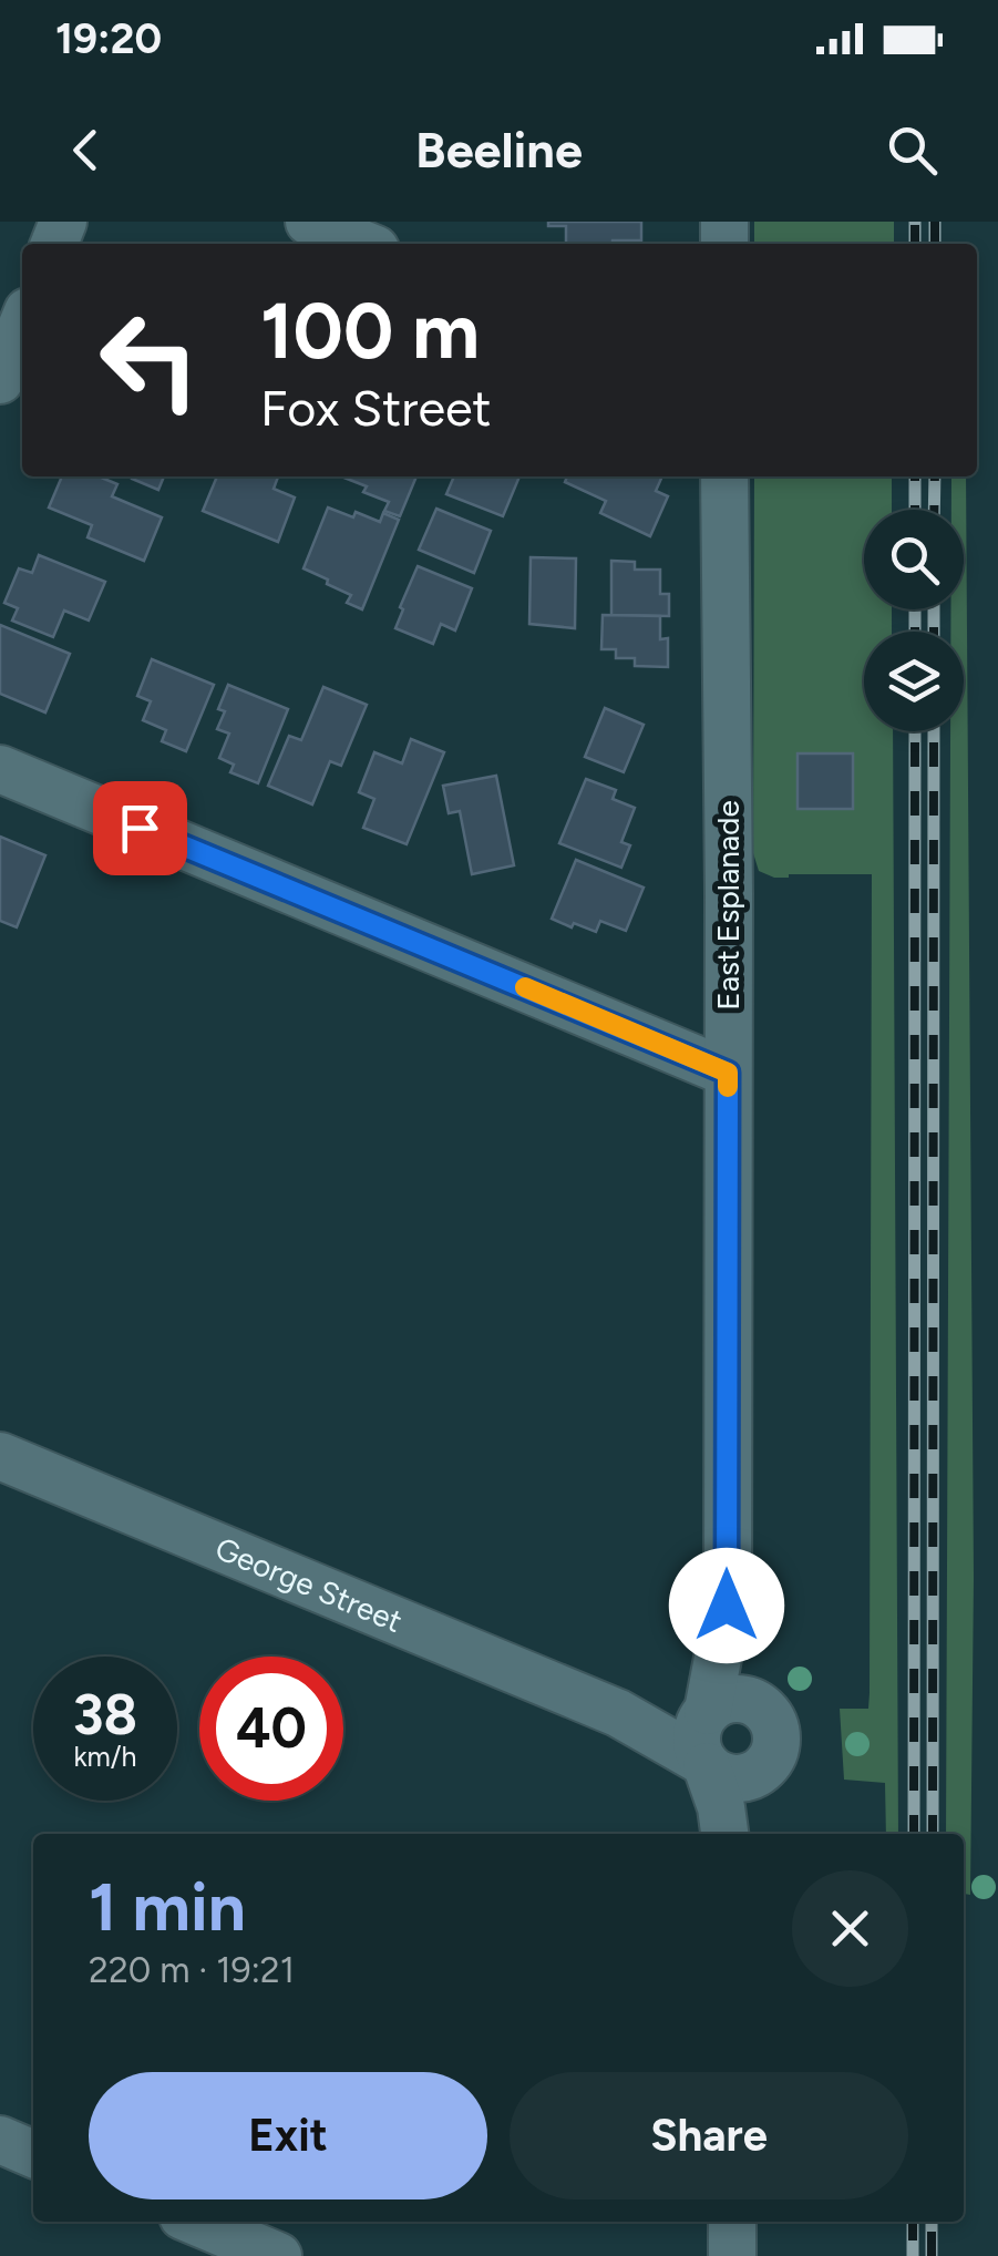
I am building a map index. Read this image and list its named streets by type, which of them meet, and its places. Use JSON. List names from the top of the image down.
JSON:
{
  "streets": {
    "street": ["East Esplanade", "George Street"]
  },
  "crossings": [
    ["East Esplanade", "George Street"]
  ],
  "page": {
    "status": "19:20",
    "header": "Beeline",
    "turn": ["100 m", "Fox Street"],
    "speed": "38 km/h",
    "limit": "40",
    "heading": ["1 min", "220 m · 19:21"],
    "buttons": ["Exit", "Share"]
  }
}
